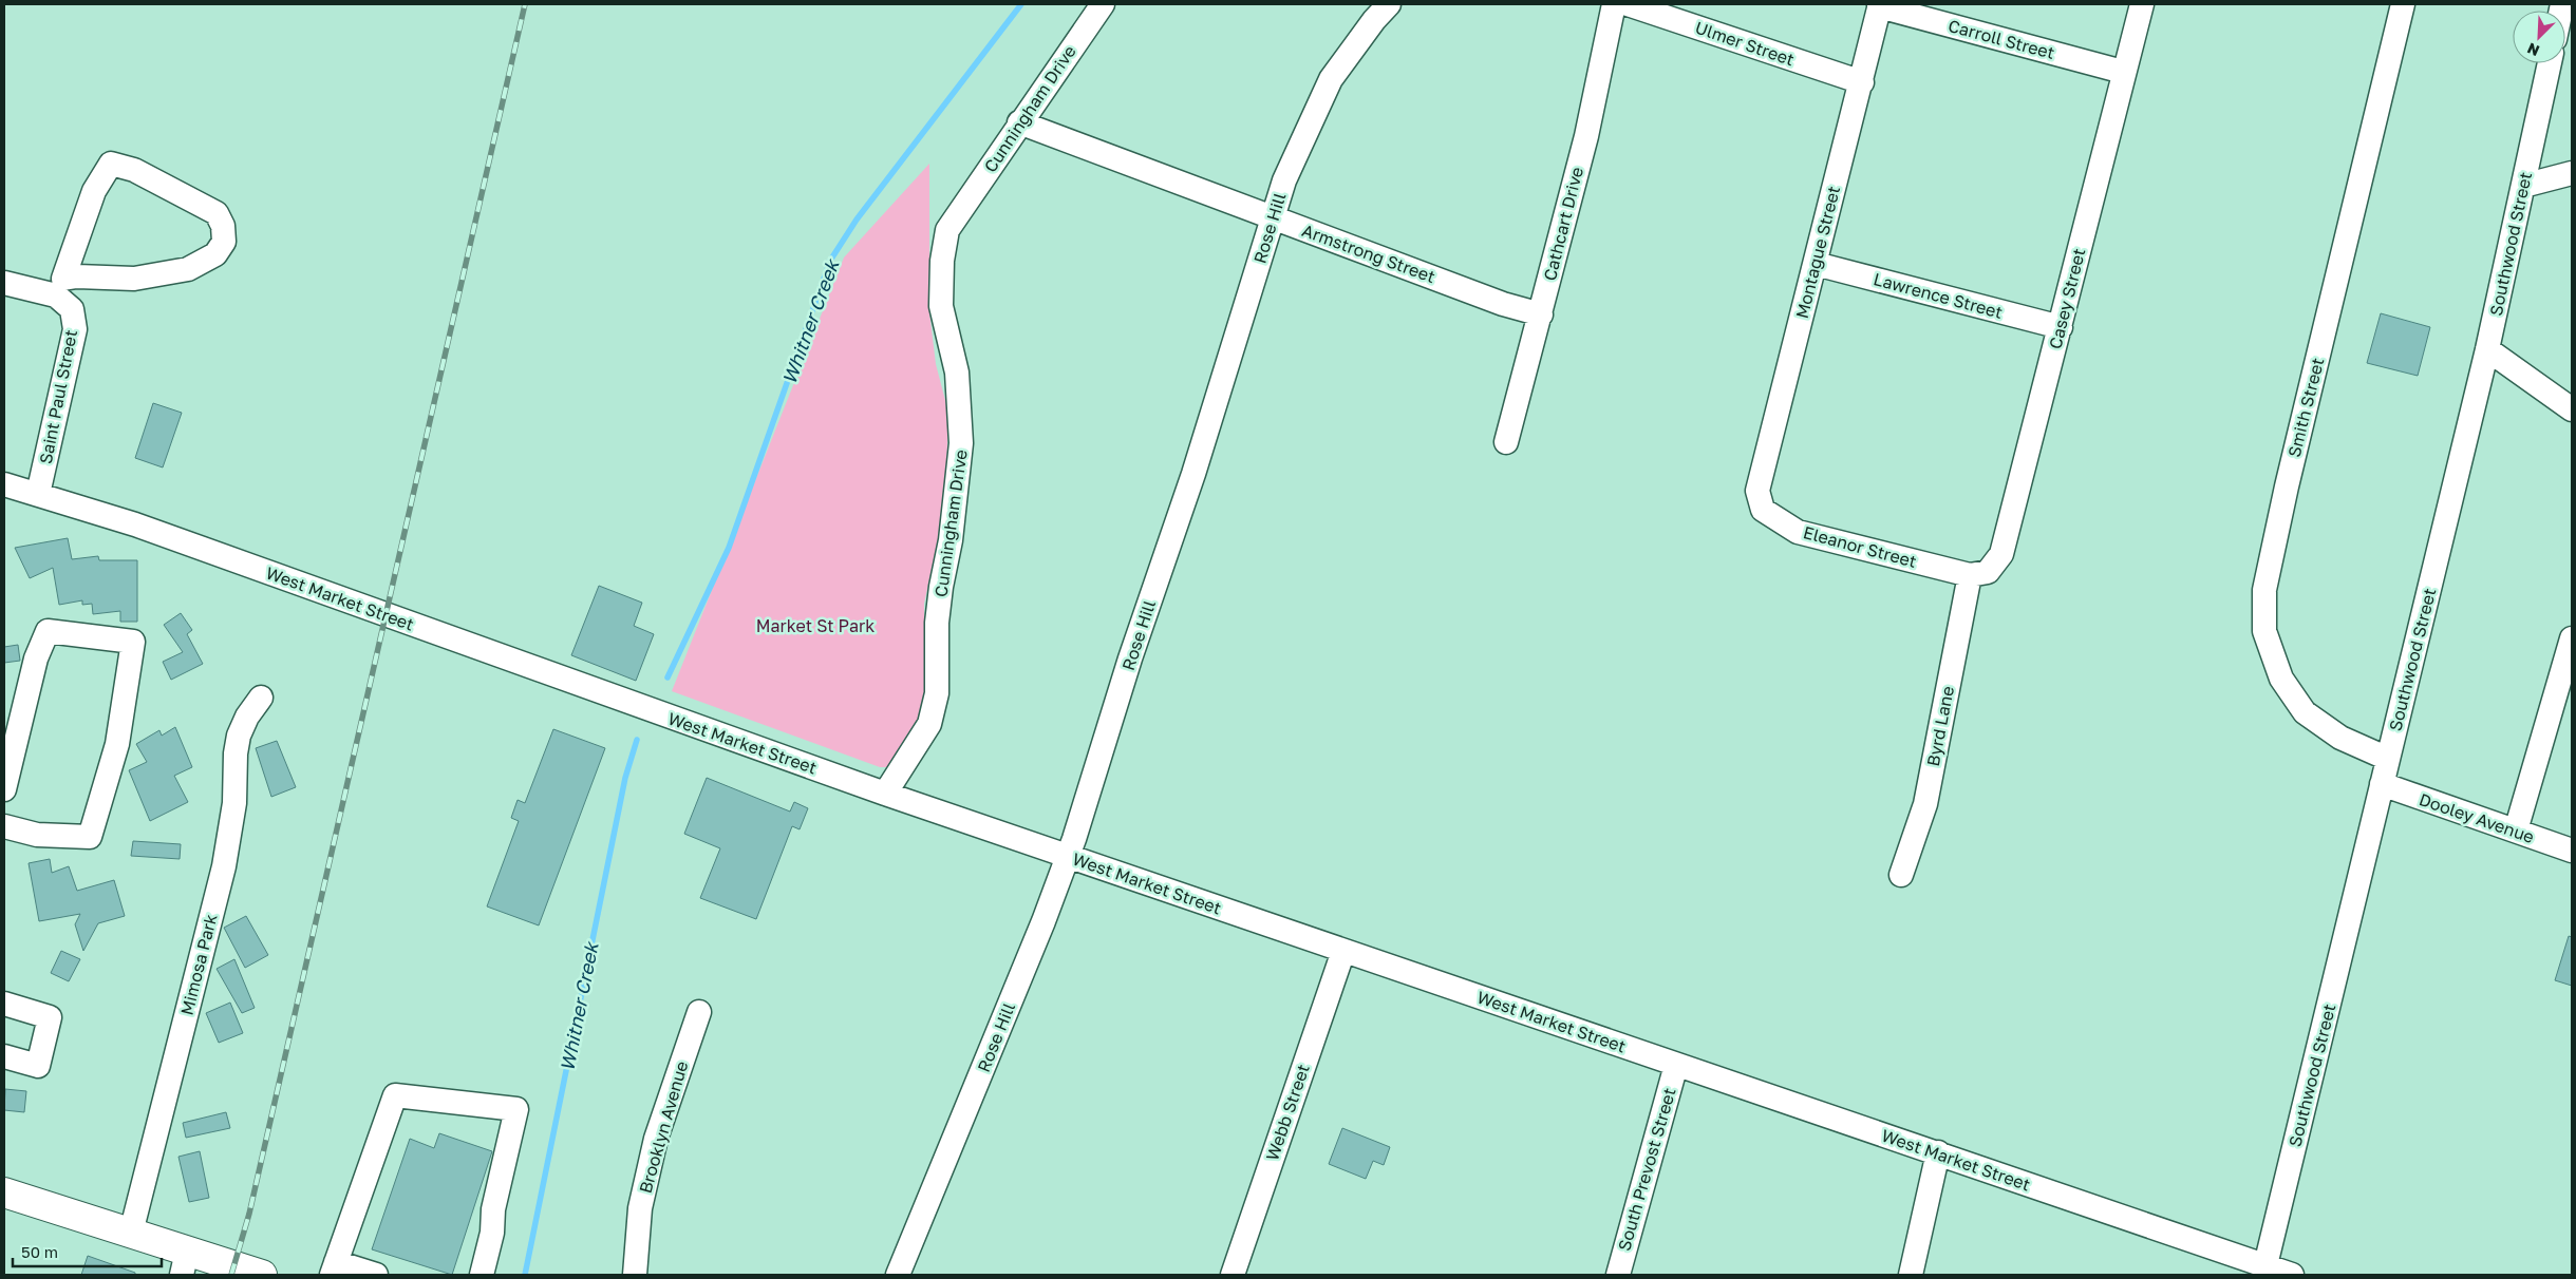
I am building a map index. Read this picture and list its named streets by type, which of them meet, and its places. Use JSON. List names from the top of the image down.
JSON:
{
  "streets": {
    "street": [
      "Carroll Street",
      "Ulmer Street",
      "Cunningham Drive",
      "Cathcart Drive",
      "Rose Hill",
      "Southwood Street",
      "Montague Street",
      "Armstrong Street",
      "Lawrence Street",
      "Casey Street",
      "Saint Paul Street",
      "Smith Street",
      "Eleanor Street",
      "West Market Street",
      "Byrd Lane",
      "Dooley Avenue",
      "Mimosa Park",
      "Webb Street",
      "Brooklyn Avenue",
      "South Prevost Street"
    ]
  },
  "crossings": [
    ["Carroll Street", "Montague Street"],
    ["Carroll Street", "Casey Street"],
    ["Ulmer Street", "Montague Street"],
    ["Cunningham Drive", "Armstrong Street"],
    ["Cunningham Drive", "West Market Street"],
    ["Cathcart Drive", "Armstrong Street"],
    ["Rose Hill", "Armstrong Street"],
    ["Rose Hill", "West Market Street"],
    ["Southwood Street", "Smith Street"],
    ["Southwood Street", "West Market Street"],
    ["Southwood Street", "Dooley Avenue"],
    ["Montague Street", "Lawrence Street"],
    ["Montague Street", "Eleanor Street"],
    ["Lawrence Street", "Casey Street"],
    ["Casey Street", "Eleanor Street"],
    ["Casey Street", "Byrd Lane"],
    ["Saint Paul Street", "West Market Street"],
    ["Eleanor Street", "Byrd Lane"],
    ["West Market Street", "Webb Street"],
    ["West Market Street", "South Prevost Street"]
  ],
  "water": ["Whitner Creek"],
  "parks": ["Market St Park"],
  "scale_bar": "50 m",
  "north": "bottom left"
}
